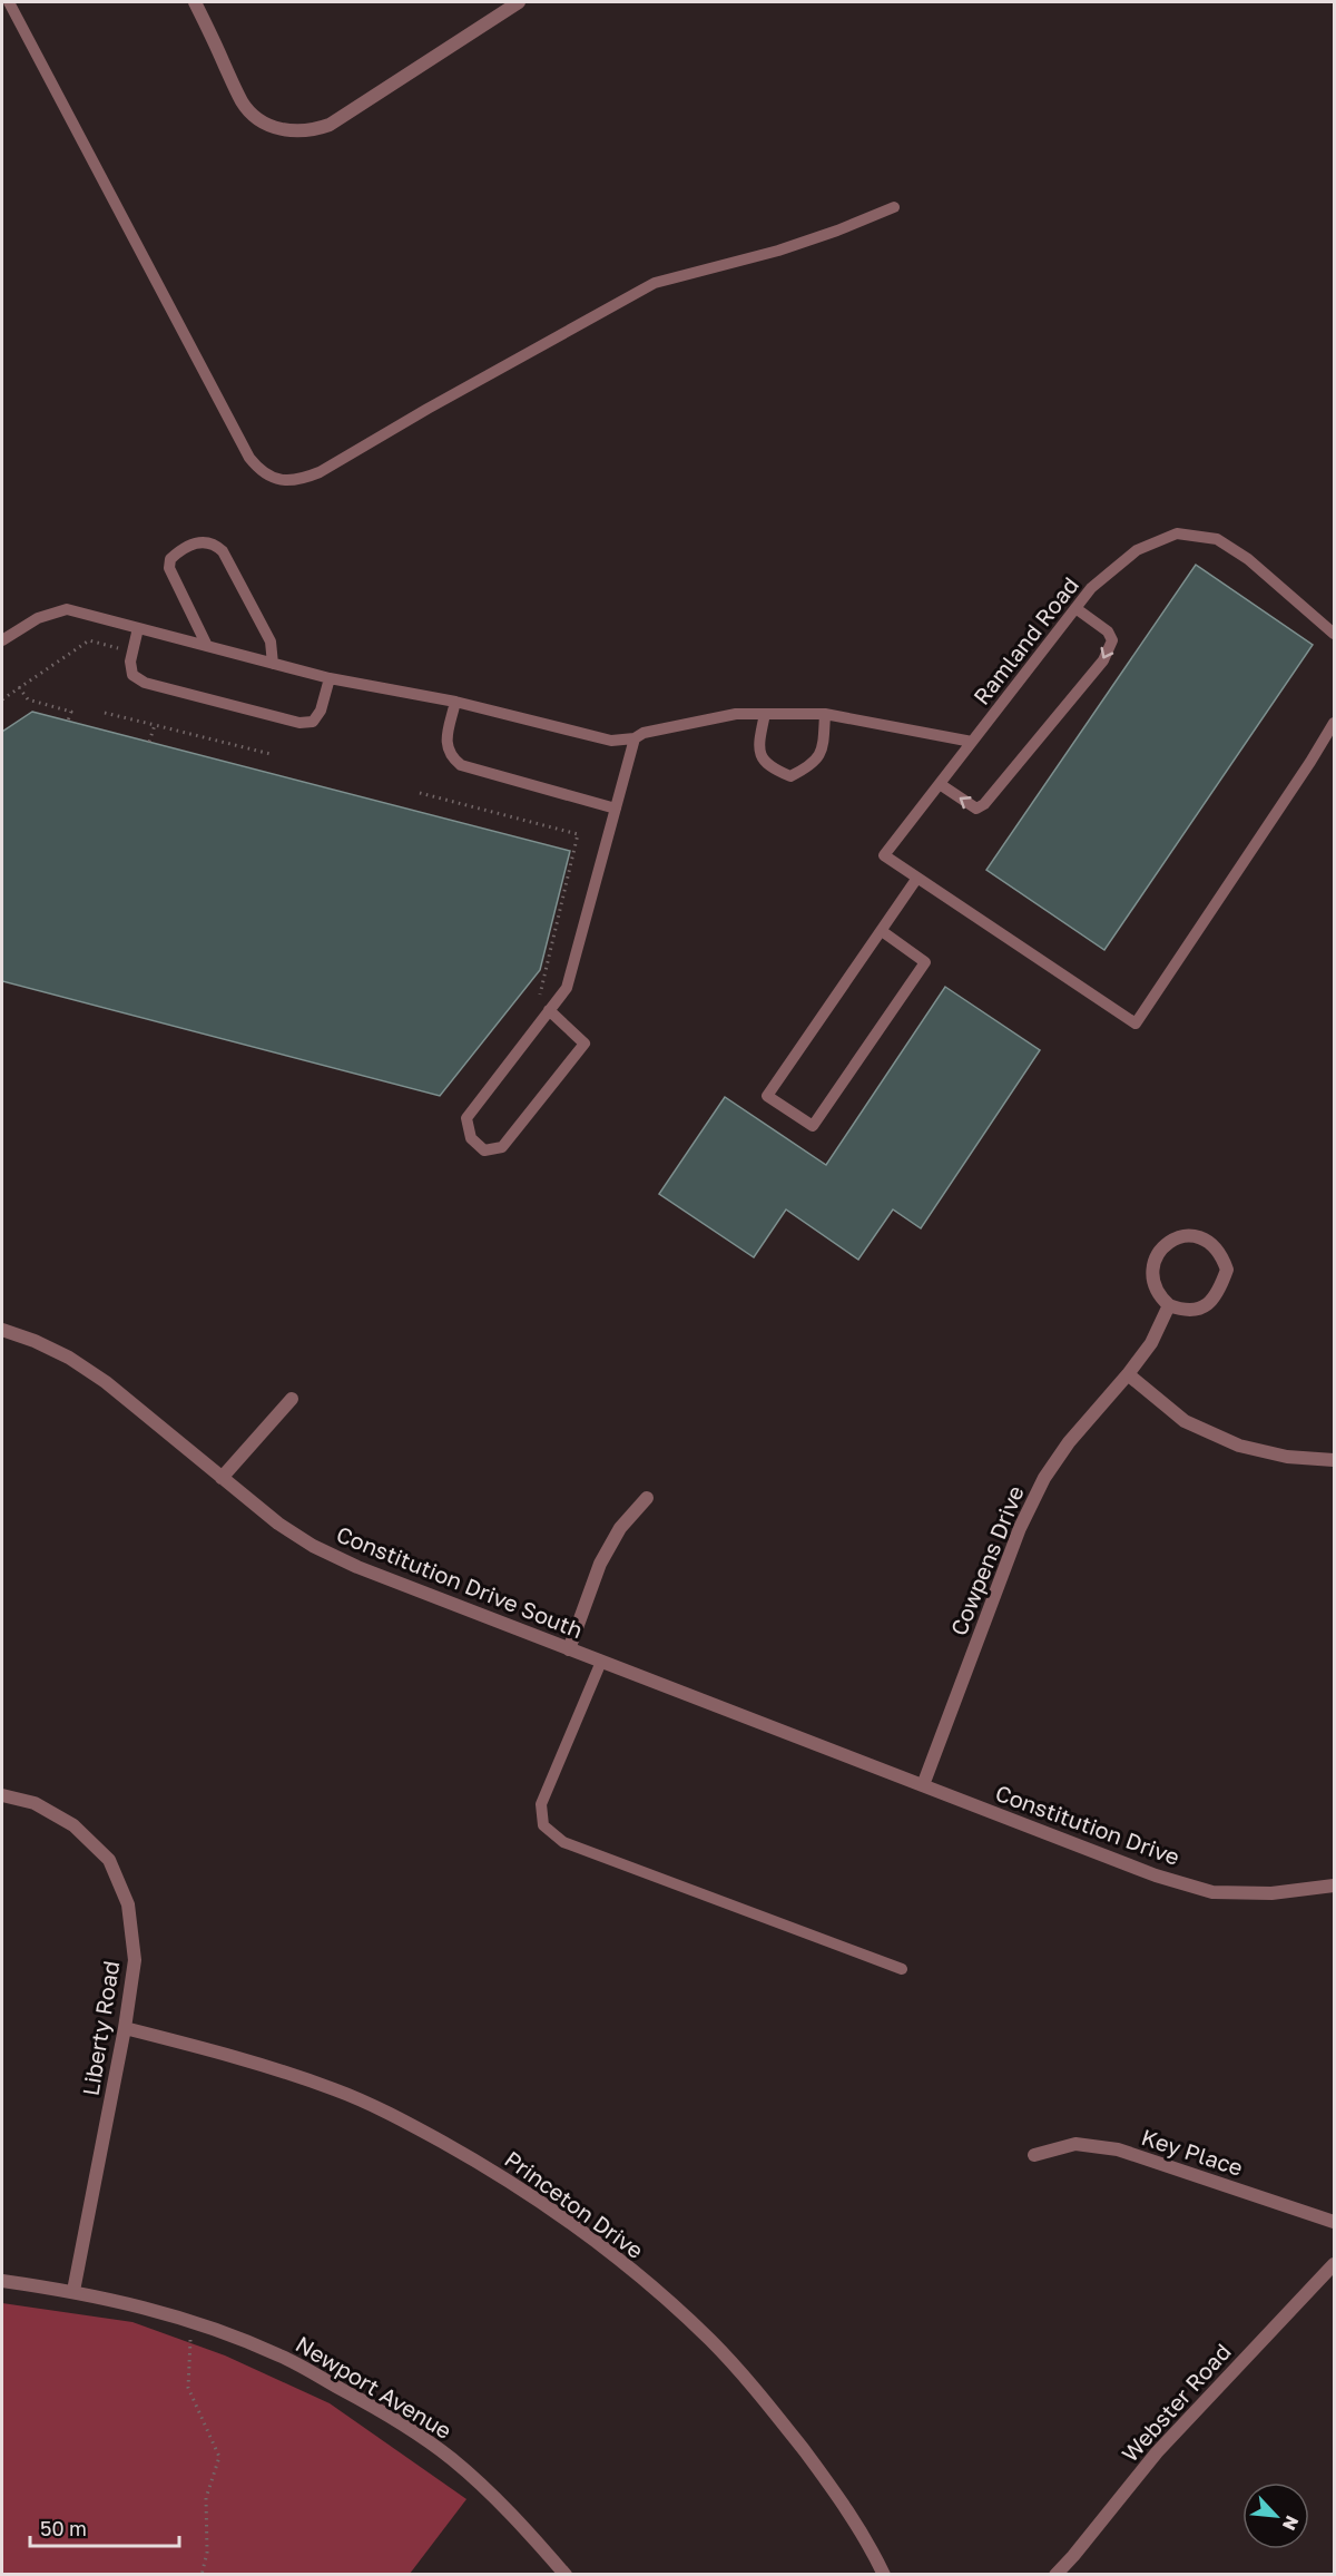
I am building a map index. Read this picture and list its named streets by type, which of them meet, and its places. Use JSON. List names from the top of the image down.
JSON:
{
  "streets": {
    "street": [
      "Cowpens Drive",
      "Constitution Drive South",
      "Constitution Drive",
      "Liberty Road",
      "Key Place",
      "Princeton Drive",
      "Newport Avenue",
      "Webster Road"
    ],
    "lane": ["Ramland Road"]
  },
  "crossings": [
    ["Cowpens Drive", "Constitution Drive"],
    ["Constitution Drive South", "Constitution Drive"],
    ["Liberty Road", "Princeton Drive"],
    ["Liberty Road", "Newport Avenue"]
  ],
  "scale_bar": "50 m",
  "north": "bottom right"
}
